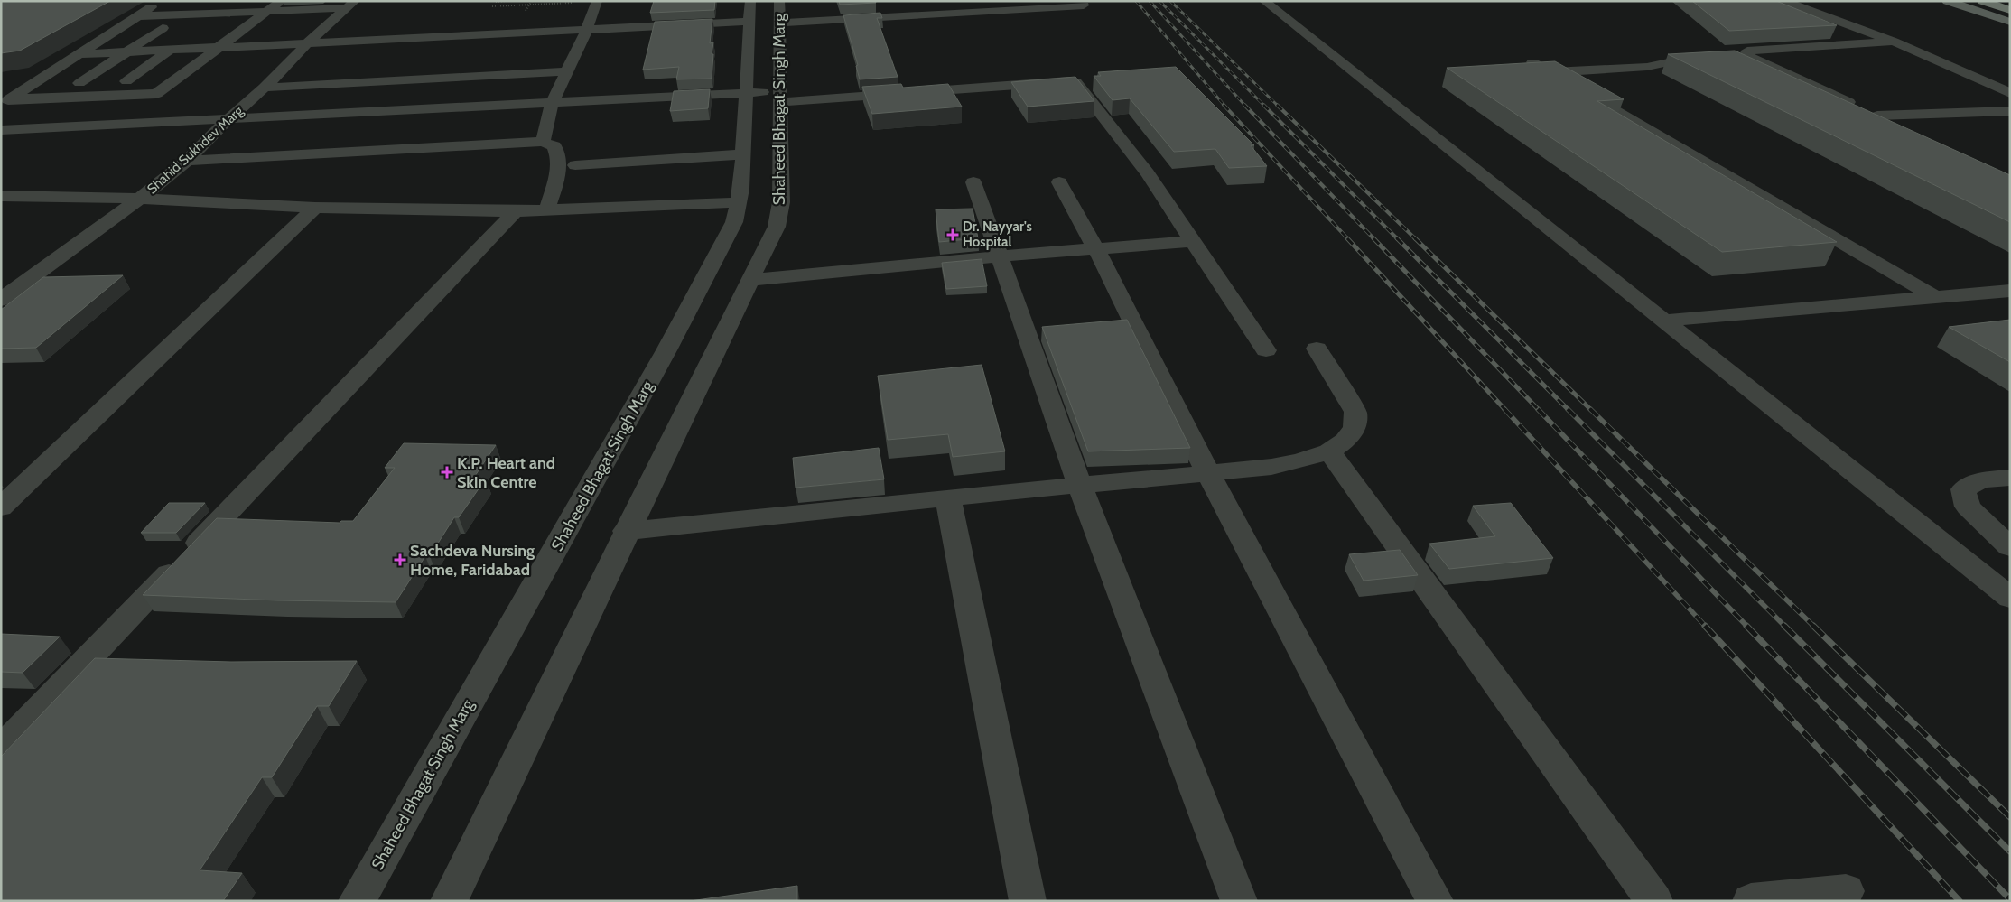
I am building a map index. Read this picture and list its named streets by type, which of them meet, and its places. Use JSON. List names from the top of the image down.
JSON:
{
  "streets": {
    "street": ["Shaheed Bhagat Singh Marg", "Shahid Sukhdev Marg"]
  },
  "places": {
    "health": ["Dr. Nayyar's Hospital", "K.P. Heart and Skin Centre", "Sachdeva Nursing Home, Faridabad"]
  }
}
